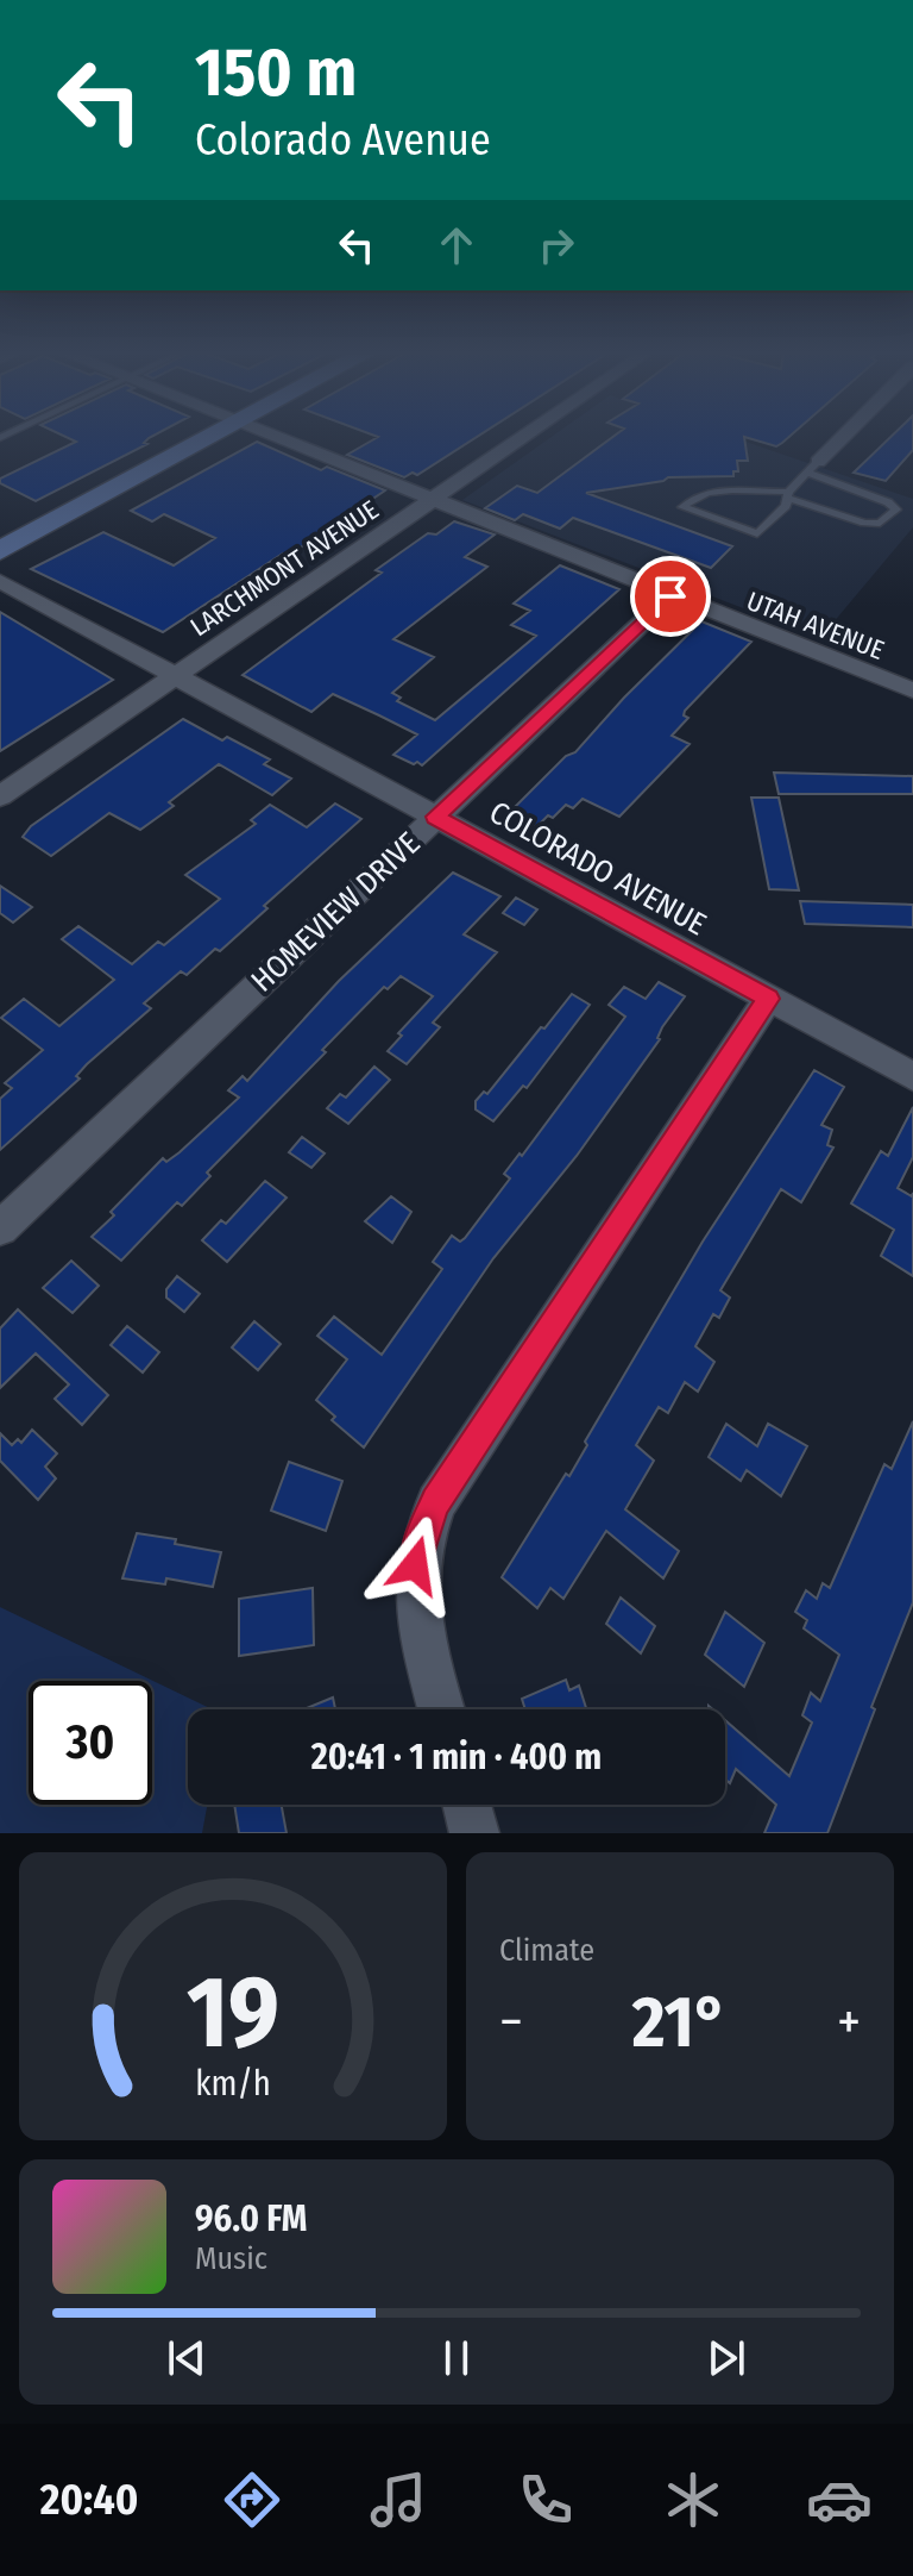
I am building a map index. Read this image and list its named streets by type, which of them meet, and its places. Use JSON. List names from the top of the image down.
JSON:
{
  "streets": {
    "street": [
      "LARCHMONT AVENUE",
      "UTAH AVENUE",
      "COLORADO AVENUE",
      "HOMEVIEW DRIVE"
    ]
  },
  "crossings": [
    ["LARCHMONT AVENUE", "UTAH AVENUE"],
    ["LARCHMONT AVENUE", "COLORADO AVENUE"],
    ["UTAH AVENUE", "HOMEVIEW DRIVE"],
    ["COLORADO AVENUE", "HOMEVIEW DRIVE"]
  ],
  "page": {
    "turn": ["150 m", "Colorado Avenue"],
    "limit": "30",
    "trip": "20:41 · 1 min · 400 m",
    "tile": "Climate",
    "heat": ["−", "21°", "+"],
    "song": ["96.0 FM", "Music"],
    "tabs": "20:40",
    "gauge": ["19", "km/h"]
  }
}
